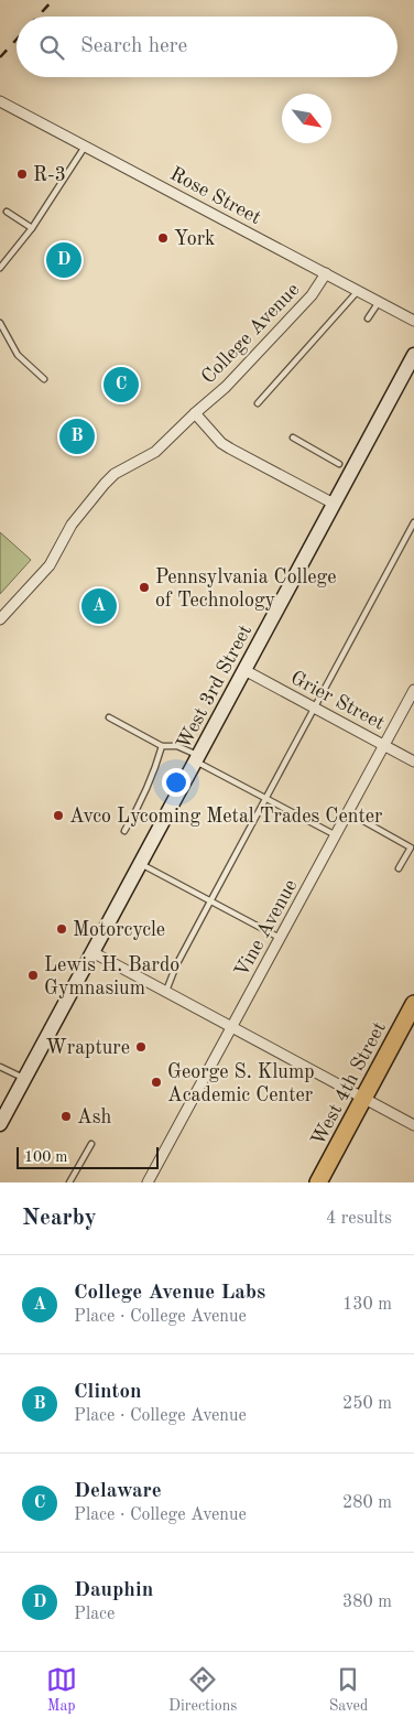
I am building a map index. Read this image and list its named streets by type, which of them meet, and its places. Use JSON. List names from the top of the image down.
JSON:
{
  "streets": {
    "main road": ["West 3rd Street", "West 4th Street"],
    "street": [
      "Rose Street",
      "College Avenue",
      "Grier Street",
      "Vine Avenue"
    ]
  },
  "crossings": [
    ["Rose Street", "College Avenue"],
    ["West 3rd Street", "Grier Street"],
    ["Grier Street", "Vine Avenue"]
  ],
  "places": [
    "R-3",
    "York",
    "Pennsylvania College of Technology",
    "Avco Lycoming Metal Trades Center",
    "Motorcycle",
    "Lewis H. Bardo Gymnasium",
    "Wrapture",
    "George S. Klump Academic Center",
    "Ash"
  ],
  "scale_bar": "100 m",
  "north": "bottom right",
  "page": {
    "search": "Search here",
    "pins": [
      "D",
      "C",
      "B",
      "A"
    ],
    "scale": "100 m",
    "heading": ["Nearby", "4 results"],
    "list": [
      {
        "mark": "A",
        "name": "College Avenue Labs",
        "note": "Place · College Avenue",
        "value": "130 m"
      },
      {
        "mark": "B",
        "name": "Clinton",
        "note": "Place · College Avenue",
        "value": "250 m"
      },
      {
        "mark": "C",
        "name": "Delaware",
        "note": "Place · College Avenue",
        "value": "280 m"
      },
      {
        "mark": "D",
        "name": "Dauphin",
        "note": "Place",
        "value": "380 m"
      }
    ],
    "nav": ["Map", "Directions", "Saved"]
  }
}
